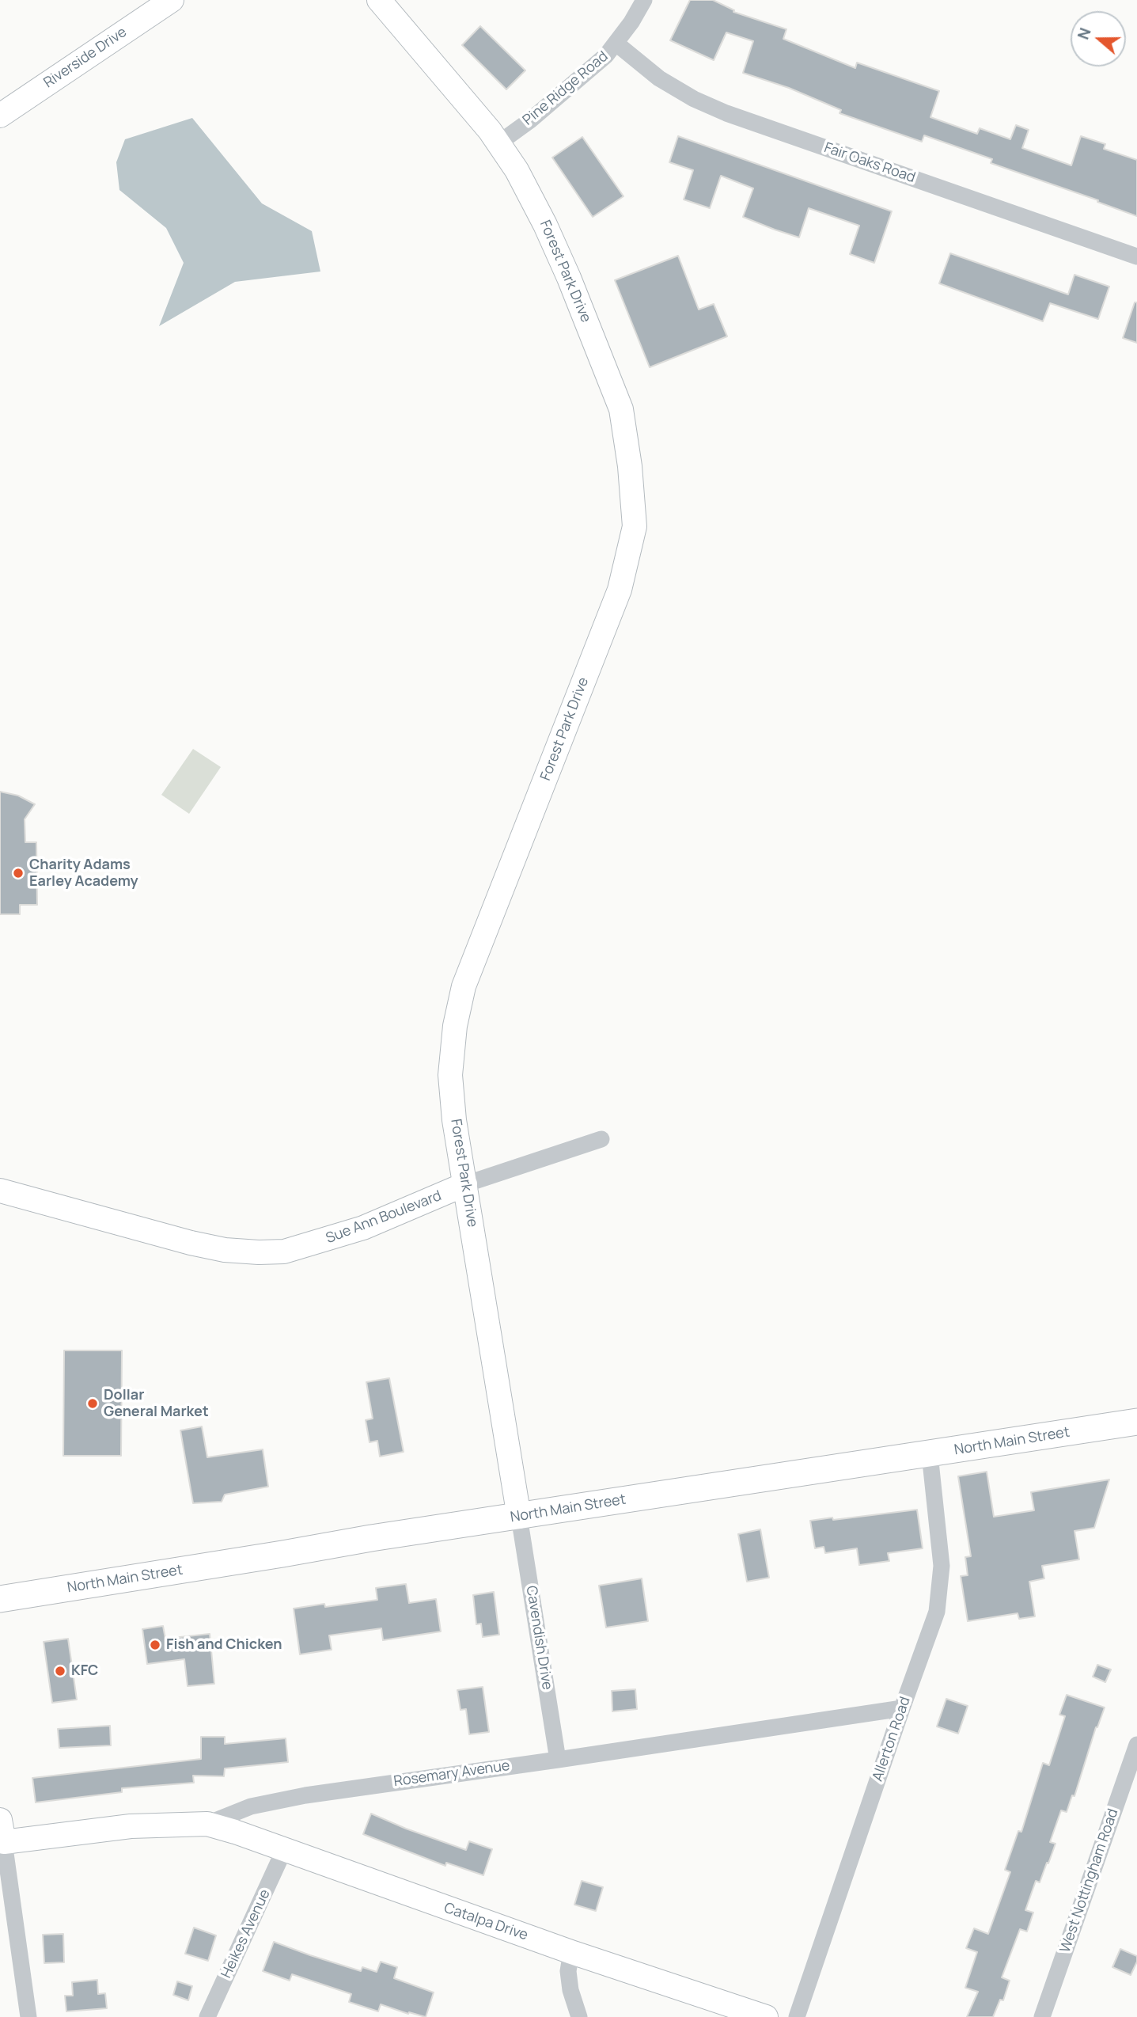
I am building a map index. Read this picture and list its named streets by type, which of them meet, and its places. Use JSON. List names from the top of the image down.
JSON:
{
  "streets": {
    "main road": ["North Main Street"],
    "street": [
      "Riverside Drive",
      "Pine Ridge Road",
      "Fair Oaks Road",
      "Forest Park Drive",
      "Sue Ann Boulevard",
      "Cavendish Drive",
      "Allerton Road",
      "Rosemary Avenue",
      "West Nottingham Road",
      "Catalpa Drive",
      "Heikes Avenue"
    ]
  },
  "crossings": [
    ["Pine Ridge Road", "Fair Oaks Road"],
    ["Pine Ridge Road", "Forest Park Drive"],
    ["Forest Park Drive", "Sue Ann Boulevard"],
    ["Forest Park Drive", "North Main Street"],
    ["Forest Park Drive", "Cavendish Drive"],
    ["North Main Street", "Cavendish Drive"],
    ["North Main Street", "Allerton Road"],
    ["Cavendish Drive", "Rosemary Avenue"],
    ["Allerton Road", "Rosemary Avenue"],
    ["Rosemary Avenue", "Catalpa Drive"],
    ["Catalpa Drive", "Heikes Avenue"]
  ],
  "places": [
    "Charity Adams Earley Academy",
    "Dollar General Market",
    "Fish and Chicken",
    "KFC"
  ],
  "north": "left"
}
